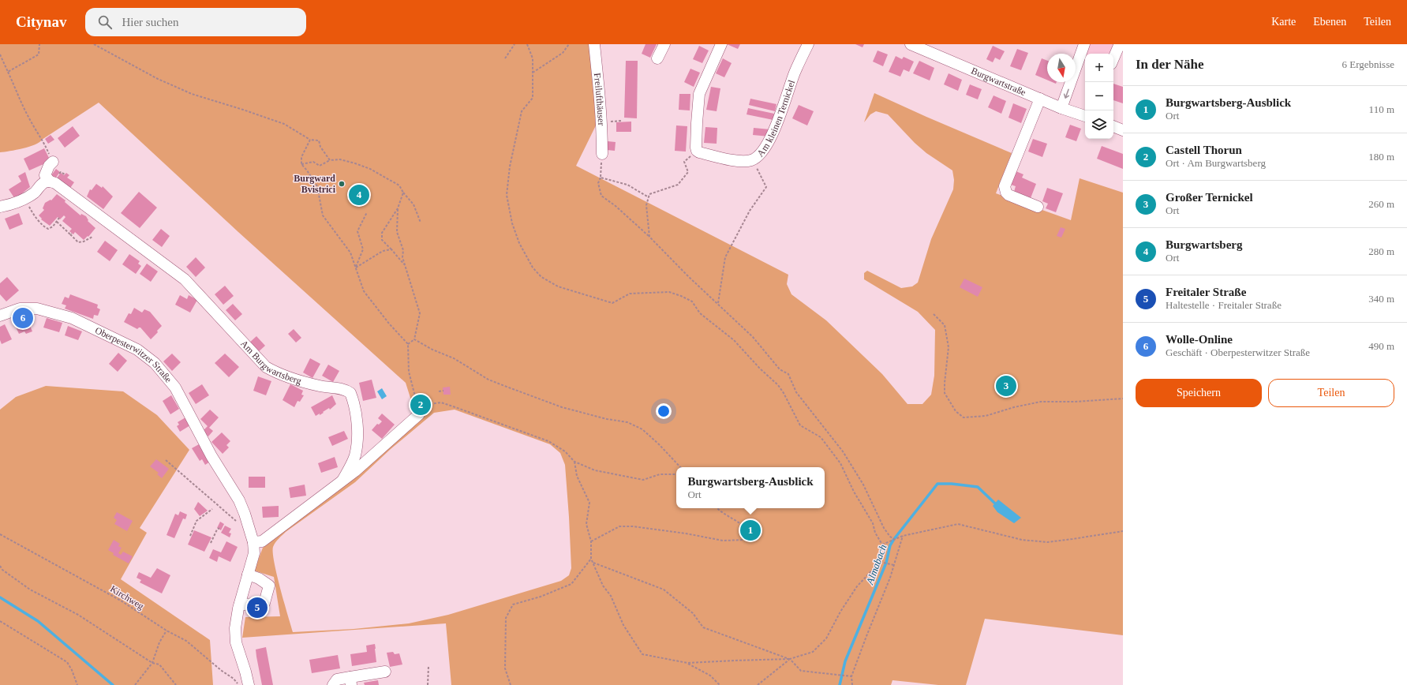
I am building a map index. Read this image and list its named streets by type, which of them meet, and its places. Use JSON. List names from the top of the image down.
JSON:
{
  "streets": {
    "street": [
      "Burgwartstraße",
      "Freilufthäuser",
      "Am kleinen Ternickel",
      "Oberpesterwitzer Straße",
      "Am Burgwartsberg"
    ],
    "path": ["Kirchweg"]
  },
  "crossings": [
    ["Oberpesterwitzer Straße", "Am Burgwartsberg"]
  ],
  "water": ["Almabach"],
  "places": ["Burgward Bvistrici"],
  "north": "bottom",
  "page": {
    "header": "Citynav",
    "search": "Hier suchen",
    "nav": ["Karte", "Ebenen", "Teilen"],
    "heading": ["In der Nähe", "6 Ergebnisse"],
    "map_buttons": ["+", "−"],
    "list": [
      {
        "mark": "1",
        "name": "Burgwartsberg-Ausblick",
        "note": "Ort",
        "value": "110 m"
      },
      {
        "mark": "2",
        "name": "Castell Thorun",
        "note": "Ort · Am Burgwartsberg",
        "value": "180 m"
      },
      {
        "mark": "3",
        "name": "Großer Ternickel",
        "note": "Ort",
        "value": "260 m"
      },
      {
        "mark": "4",
        "name": "Burgwartsberg",
        "note": "Ort",
        "value": "280 m"
      },
      {
        "mark": "5",
        "name": "Freitaler Straße",
        "note": "Haltestelle · Freitaler Straße",
        "value": "340 m"
      },
      {
        "mark": "6",
        "name": "Wolle-Online",
        "note": "Geschäft · Oberpesterwitzer Straße",
        "value": "490 m"
      }
    ],
    "pins": [
      "4",
      "6",
      "3",
      "2",
      "1",
      "5"
    ],
    "buttons": ["Speichern", "Teilen"],
    "popup": ["Burgwartsberg-Ausblick", "Ort"]
  }
}
